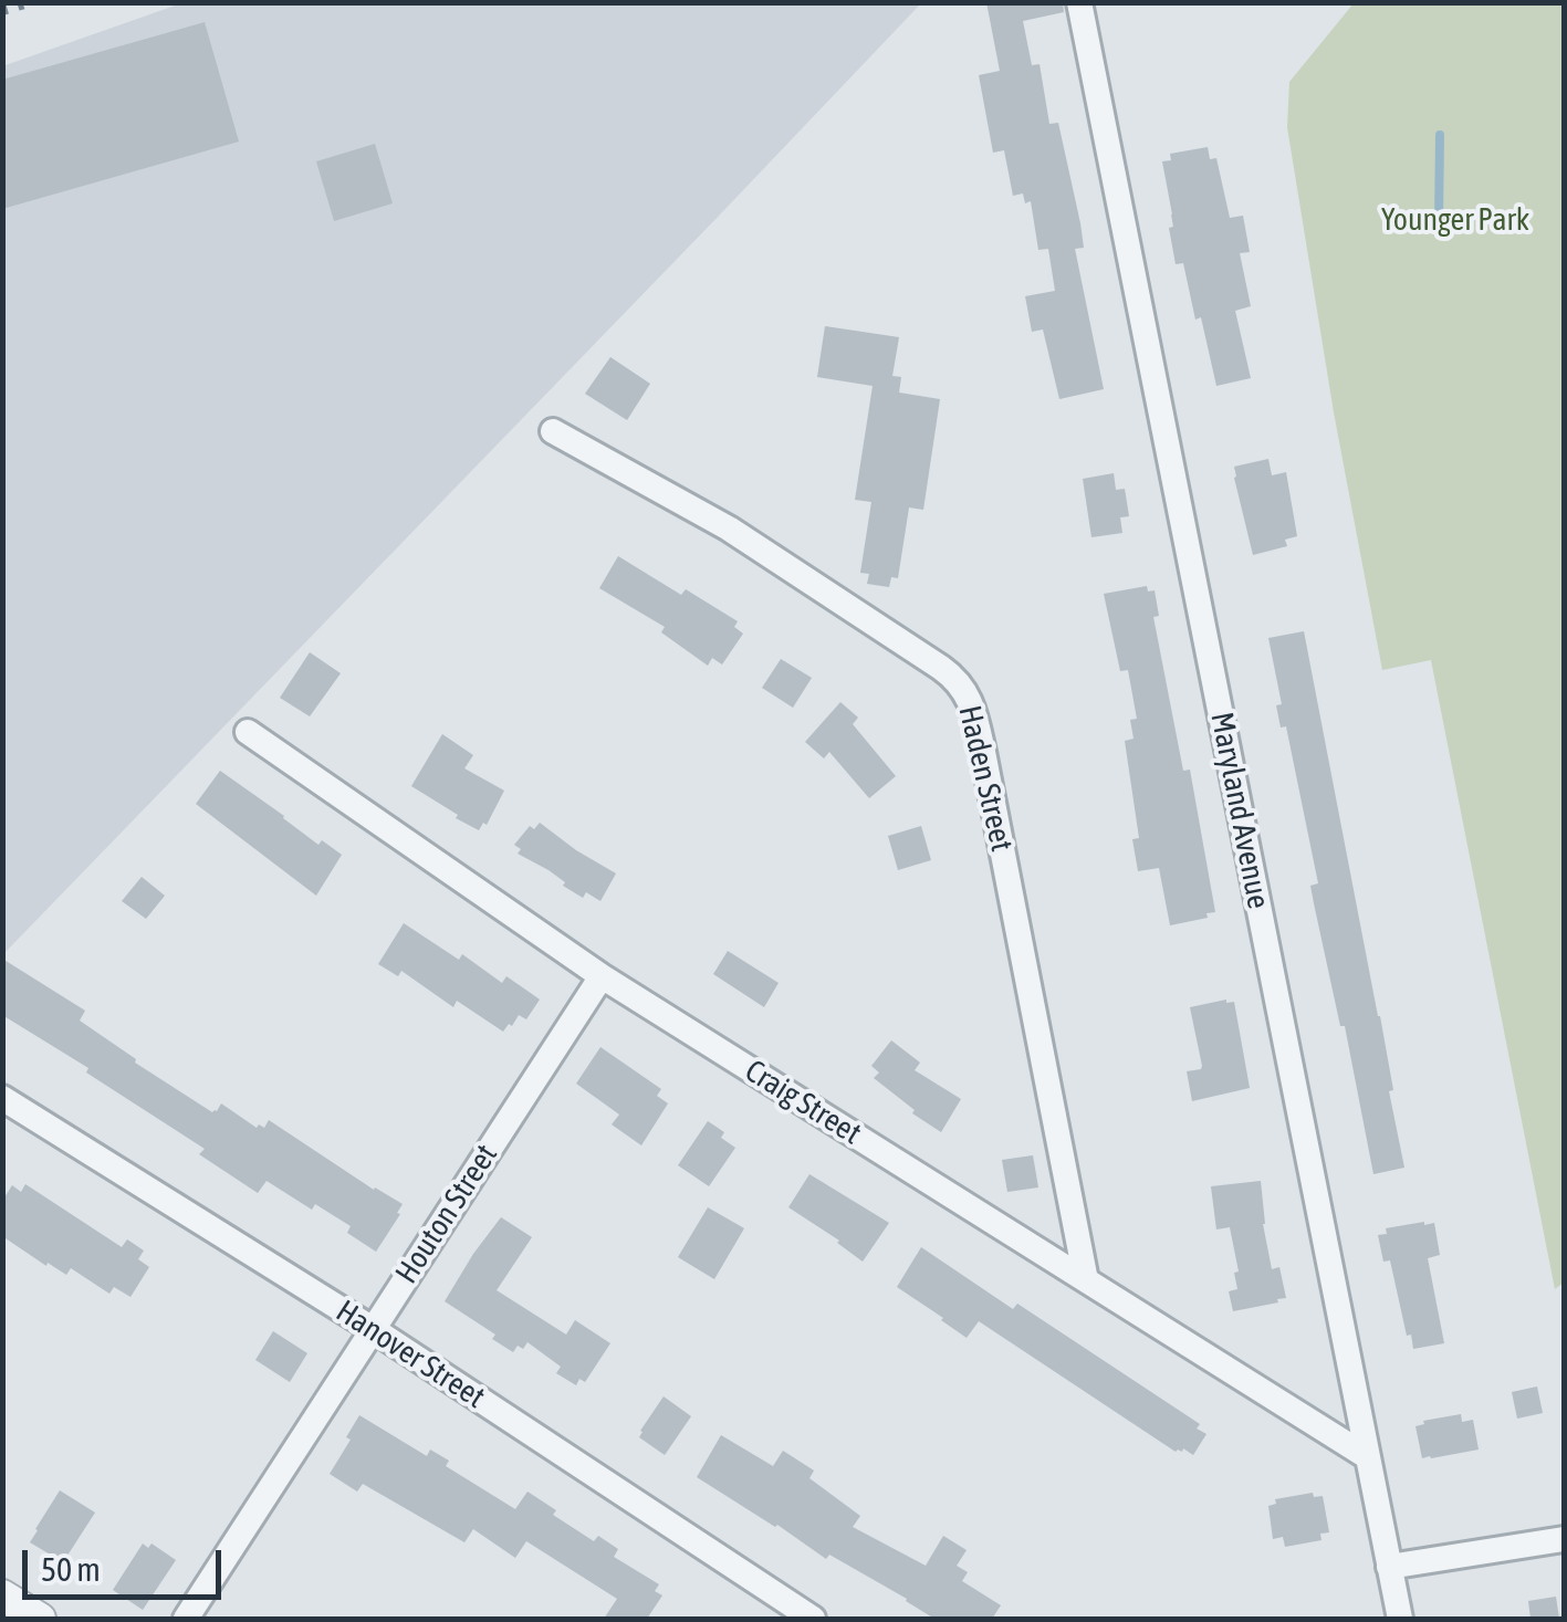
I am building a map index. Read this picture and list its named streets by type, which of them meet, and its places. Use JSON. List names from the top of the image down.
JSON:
{
  "streets": {
    "street": [
      "Haden Street",
      "Maryland Avenue",
      "Craig Street",
      "Houton Street",
      "Hanover Street"
    ]
  },
  "crossings": [
    ["Haden Street", "Craig Street"],
    ["Maryland Avenue", "Craig Street"],
    ["Craig Street", "Houton Street"],
    ["Houton Street", "Hanover Street"]
  ],
  "parks": ["Younger Park"],
  "scale_bar": "50 m"
}
